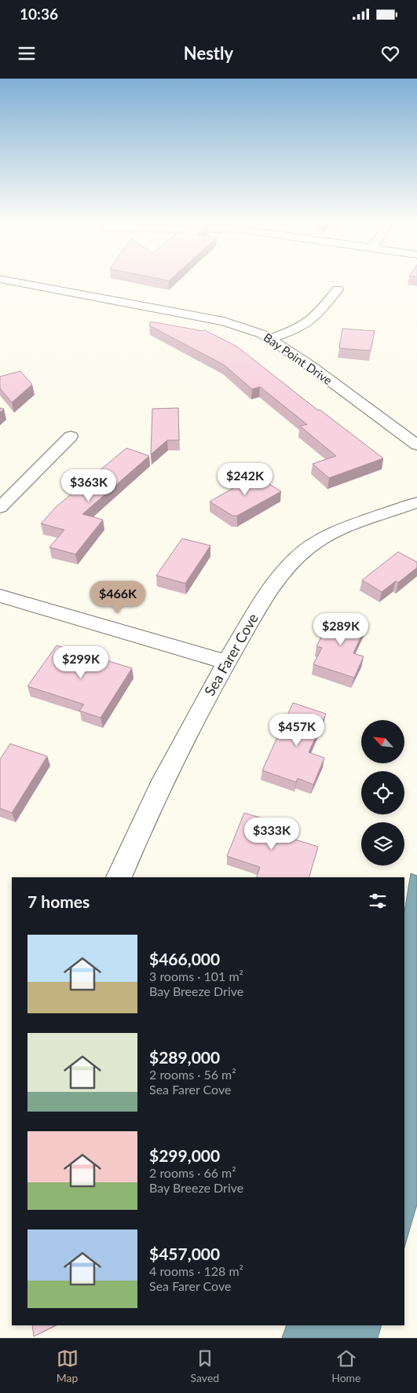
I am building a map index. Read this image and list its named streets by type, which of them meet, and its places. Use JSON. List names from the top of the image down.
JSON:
{
  "streets": {
    "street": ["Bay Point Drive", "Sea Farer Cove"]
  },
  "north": "top left",
  "page": {
    "status": "10:36",
    "header": "Nestly",
    "price": [
      "$242K",
      "$363K",
      "$466K",
      "$289K",
      "$299K",
      "$457K",
      "$333K"
    ],
    "heading": "7 homes",
    "list": [
      {
        "name": "$466,000",
        "note": "3 rooms · 101 m² · Bay Breeze Drive"
      },
      {
        "name": "$289,000",
        "note": "2 rooms · 56 m² · Sea Farer Cove"
      },
      {
        "name": "$299,000",
        "note": "2 rooms · 66 m² · Bay Breeze Drive"
      },
      {
        "name": "$457,000",
        "note": "4 rooms · 128 m² · Sea Farer Cove"
      }
    ],
    "tabs": ["Map", "Saved", "Home"]
  }
}
